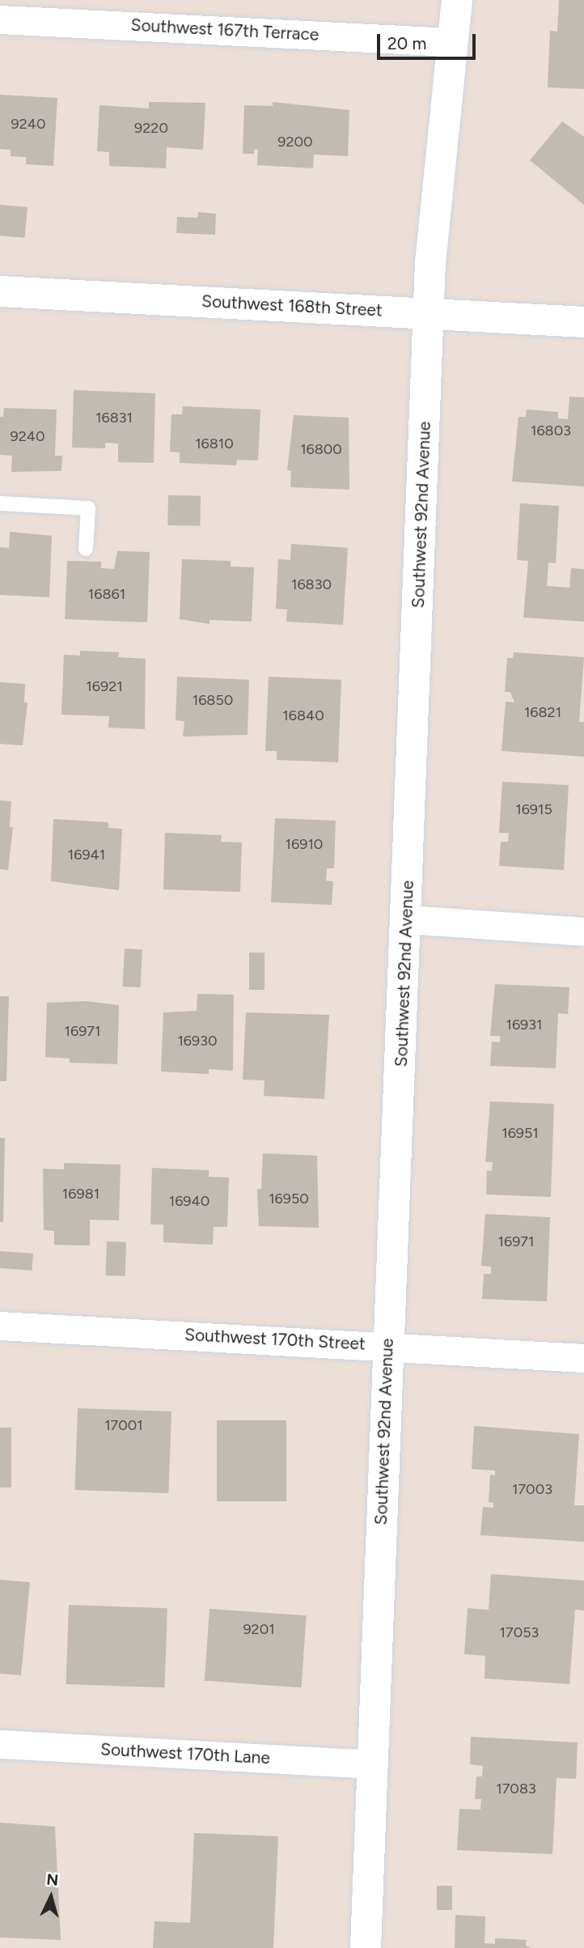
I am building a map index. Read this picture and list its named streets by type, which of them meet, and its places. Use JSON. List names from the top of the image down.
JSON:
{
  "streets": {
    "street": [
      "Southwest 167th Terrace",
      "Southwest 168th Street",
      "Southwest 92nd Avenue",
      "Southwest 170th Street",
      "Southwest 170th Lane"
    ]
  },
  "crossings": [
    ["Southwest 167th Terrace", "Southwest 92nd Avenue"],
    ["Southwest 168th Street", "Southwest 92nd Avenue"],
    ["Southwest 92nd Avenue", "Southwest 170th Street"],
    ["Southwest 92nd Avenue", "Southwest 170th Lane"]
  ],
  "house_numbers": [
    "9240",
    "9220",
    "9200",
    "16831",
    "16803",
    "9240",
    "16810",
    "16800",
    "16830",
    "16861",
    "16921",
    "16850",
    "16821",
    "16840",
    "16915",
    "16910",
    "16941",
    "16931",
    "16971",
    "16930",
    "16951",
    "16981",
    "16950",
    "16940",
    "16971",
    "17001",
    "17003",
    "9201",
    "17053",
    "17083"
  ],
  "scale_bar": "20 m",
  "north": "top"
}
